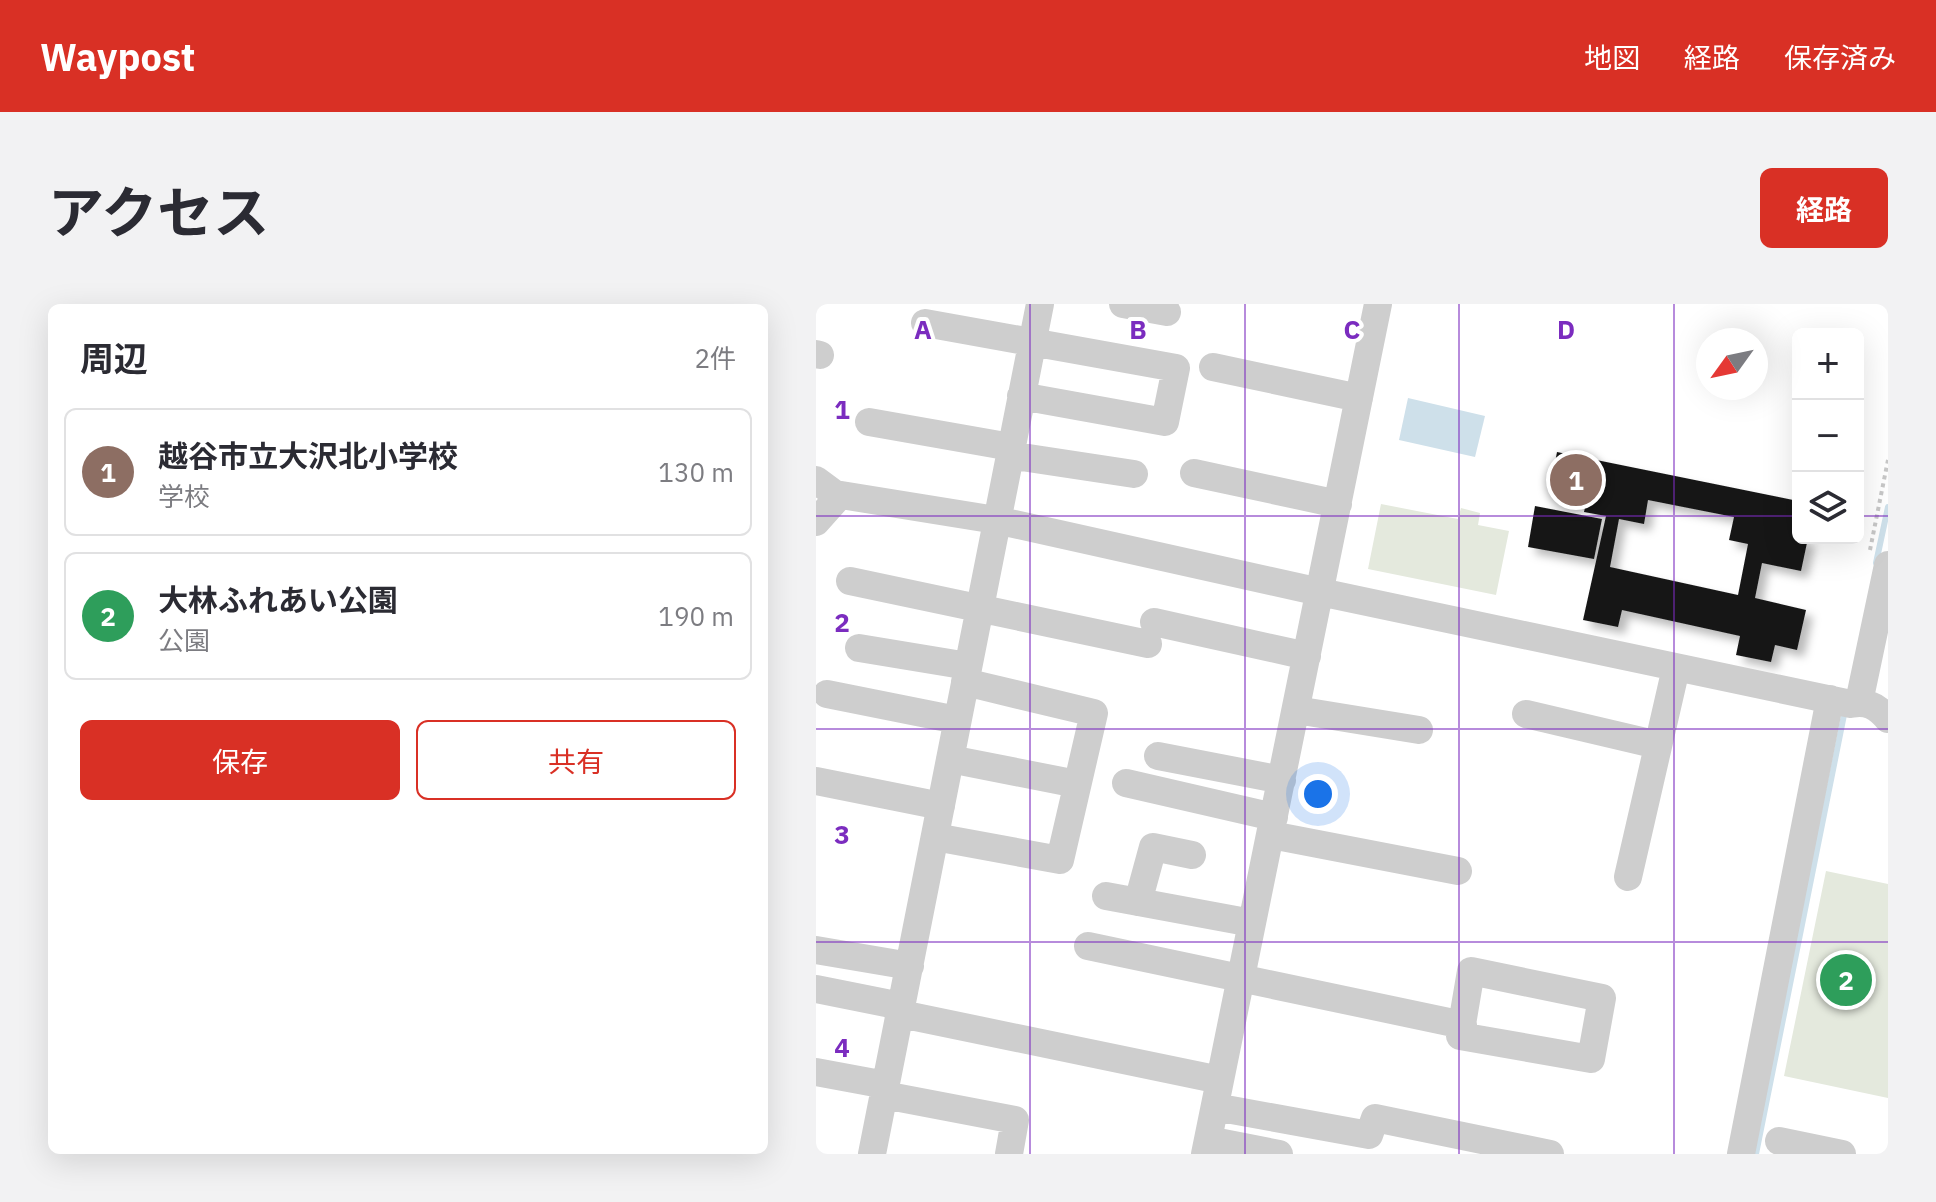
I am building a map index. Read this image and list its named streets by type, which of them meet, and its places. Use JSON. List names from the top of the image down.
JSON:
{
  "north": "bottom left",
  "page": {
    "header": "Waypost",
    "nav": ["地図", "経路", "保存済み"],
    "title": "アクセス",
    "buttons": [
      "経路",
      ["保存", "共有"]
    ],
    "heading": ["周辺", "2件"],
    "map_buttons": ["+", "−"],
    "list": [
      {
        "mark": "1",
        "name": "越谷市立大沢北小学校",
        "note": "学校",
        "value": "130 m"
      },
      {
        "mark": "2",
        "name": "大林ふれあい公園",
        "note": "公園",
        "value": "190 m"
      }
    ],
    "pins": ["1", "2"]
  },
  "grid": {
    "columns": [
      "A",
      "B",
      "C",
      "D"
    ],
    "rows": [
      "1",
      "2",
      "3",
      "4"
    ]
  }
}
